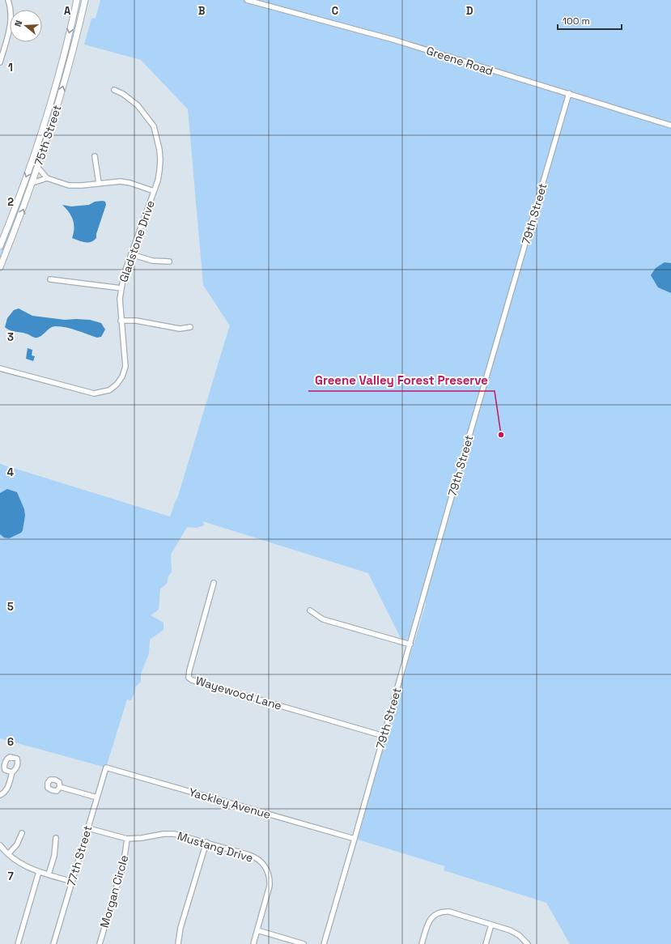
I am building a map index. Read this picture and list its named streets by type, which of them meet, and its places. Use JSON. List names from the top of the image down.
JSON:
{
  "streets": {
    "main road": ["75th Street"],
    "street": [
      "Greene Road",
      "79th Street",
      "Gladstone Drive",
      "Wayewood Lane",
      "Yackley Avenue",
      "Mustang Drive",
      "77th Street",
      "Morgan Circle"
    ]
  },
  "crossings": [
    ["Greene Road", "79th Street"],
    ["79th Street", "Wayewood Lane"],
    ["79th Street", "Yackley Avenue"],
    ["Yackley Avenue", "77th Street"],
    ["Mustang Drive", "77th Street"],
    ["Mustang Drive", "Morgan Circle"]
  ],
  "places": ["Greene Valley Forest Preserve"],
  "scale_bar": "100 m",
  "north": "left",
  "grid": {
    "columns": [
      "A",
      "B",
      "C",
      "D"
    ],
    "rows": [
      "1",
      "2",
      "3",
      "4",
      "5",
      "6",
      "7"
    ]
  }
}
